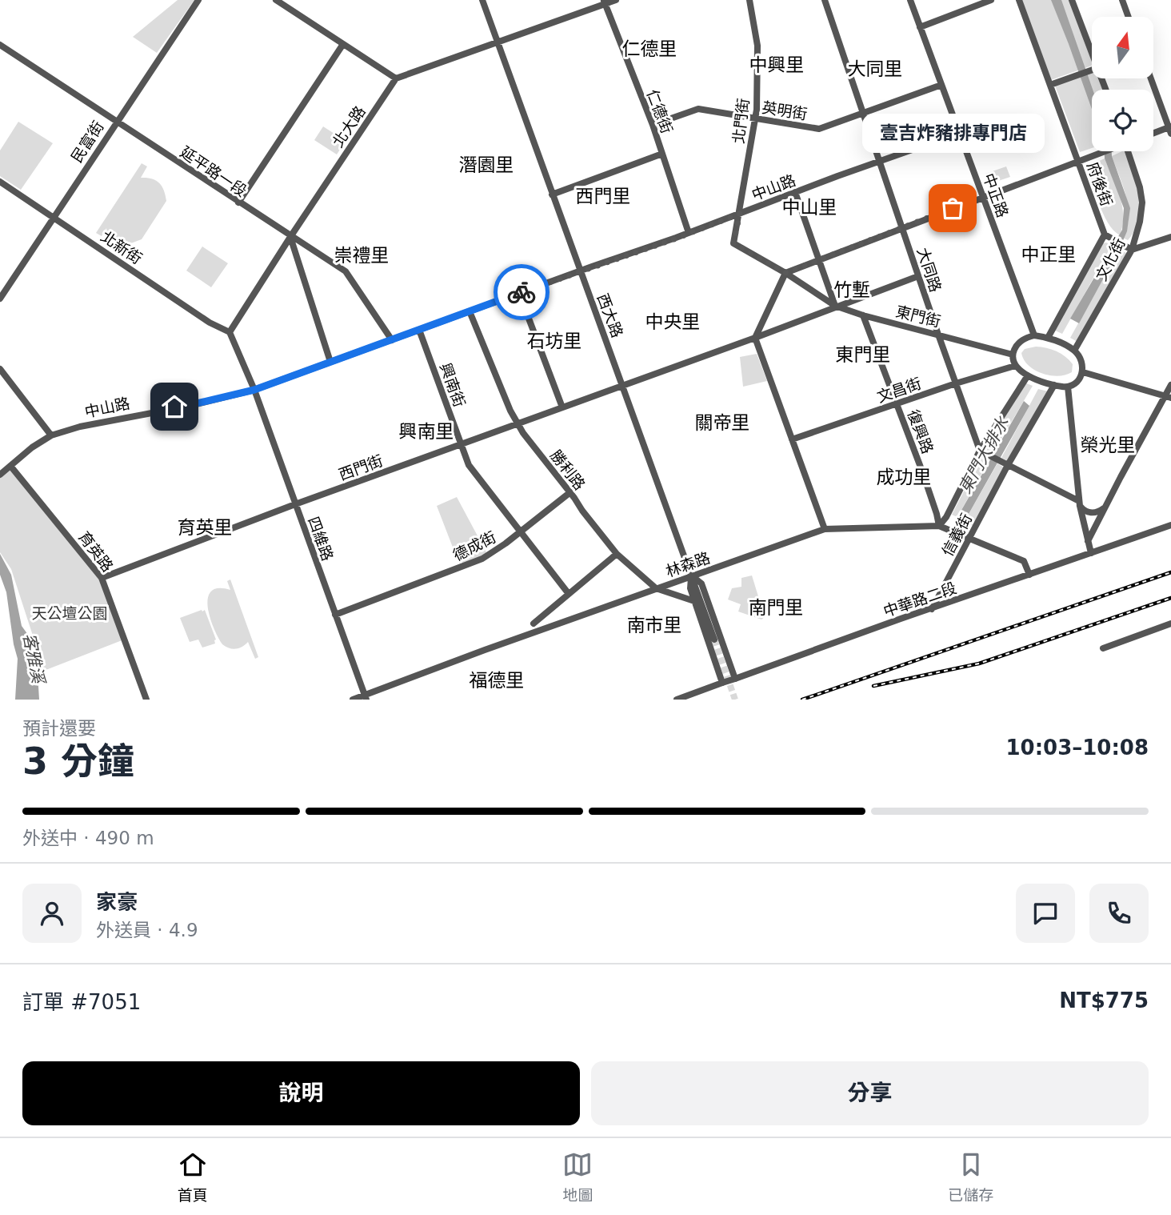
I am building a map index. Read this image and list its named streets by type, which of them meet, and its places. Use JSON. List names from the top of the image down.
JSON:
{
  "streets": {
    "street": [
      "英明街",
      "仁德街",
      "北門街",
      "北大路",
      "民富街",
      "延平路一段",
      "府後街",
      "中山路",
      "中正路",
      "北新街",
      "文化街",
      "大同路",
      "西大路",
      "東門街",
      "興南街",
      "文昌街",
      "復興路",
      "西門街",
      "勝利路",
      "信義街",
      "四維路",
      "德成街",
      "育英路",
      "林森路",
      "中華路二段"
    ]
  },
  "crossings": [
    ["英明街", "仁德街"],
    ["英明街", "北門街"],
    ["英明街", "中正路"],
    ["英明街", "大同路"],
    ["仁德街", "中山路"],
    ["北門街", "中山路"],
    ["北門街", "東門街"],
    ["北大路", "延平路一段"],
    ["北大路", "北新街"],
    ["民富街", "延平路一段"],
    ["民富街", "北新街"],
    ["延平路一段", "中山路"],
    ["中山路", "中正路"],
    ["中山路", "大同路"],
    ["中山路", "西大路"],
    ["中山路", "興南街"],
    ["中山路", "勝利路"],
    ["中山路", "四維路"],
    ["中山路", "育英路"],
    ["中正路", "文化街"],
    ["中正路", "東門街"],
    ["中正路", "文昌街"],
    ["中正路", "信義街"],
    ["文化街", "東門街"],
    ["文化街", "文昌街"],
    ["文化街", "信義街"],
    ["大同路", "東門街"],
    ["大同路", "文昌街"],
    ["大同路", "西門街"],
    ["西大路", "西門街"],
    ["西大路", "勝利路"],
    ["西大路", "林森路"],
    ["西大路", "中華路二段"],
    ["東門街", "文昌街"],
    ["東門街", "復興路"],
    ["東門街", "西門街"],
    ["東門街", "信義街"],
    ["興南街", "西門街"],
    ["興南街", "德成街"],
    ["文昌街", "復興路"],
    ["文昌街", "信義街"],
    ["復興路", "林森路"],
    ["西門街", "勝利路"],
    ["西門街", "四維路"],
    ["西門街", "育英路"],
    ["勝利路", "德成街"],
    ["勝利路", "林森路"],
    ["信義街", "林森路"],
    ["信義街", "中華路二段"],
    ["四維路", "德成街"],
    ["四維路", "林森路"],
    ["林森路", "中華路二段"]
  ],
  "districts": [
    "仁德里",
    "中興里",
    "大同里",
    "潛園里",
    "西門里",
    "中山里",
    "中正里",
    "崇禮里",
    "竹塹",
    "中央里",
    "石坊里",
    "東門里",
    "關帝里",
    "興南里",
    "榮光里",
    "成功里",
    "育英里",
    "南門里",
    "南市里",
    "福德里"
  ],
  "water": ["東門大排水", "客雅溪"],
  "parks": ["天公壇公園"],
  "places": ["壹吉炸豬排專門店"],
  "north": "top",
  "page": {
    "bubble": "壹吉炸豬排專門店",
    "heading": ["3 分鐘", "預計還要", "10:03–10:08"],
    "panel": [
      "家豪",
      "外送員 · 4.9",
      "訂單 #7051",
      "NT$775"
    ],
    "bar": "外送中 · 490 m",
    "buttons": ["說明", "分享"],
    "tabs": ["首頁", "地圖", "已儲存"]
  }
}
